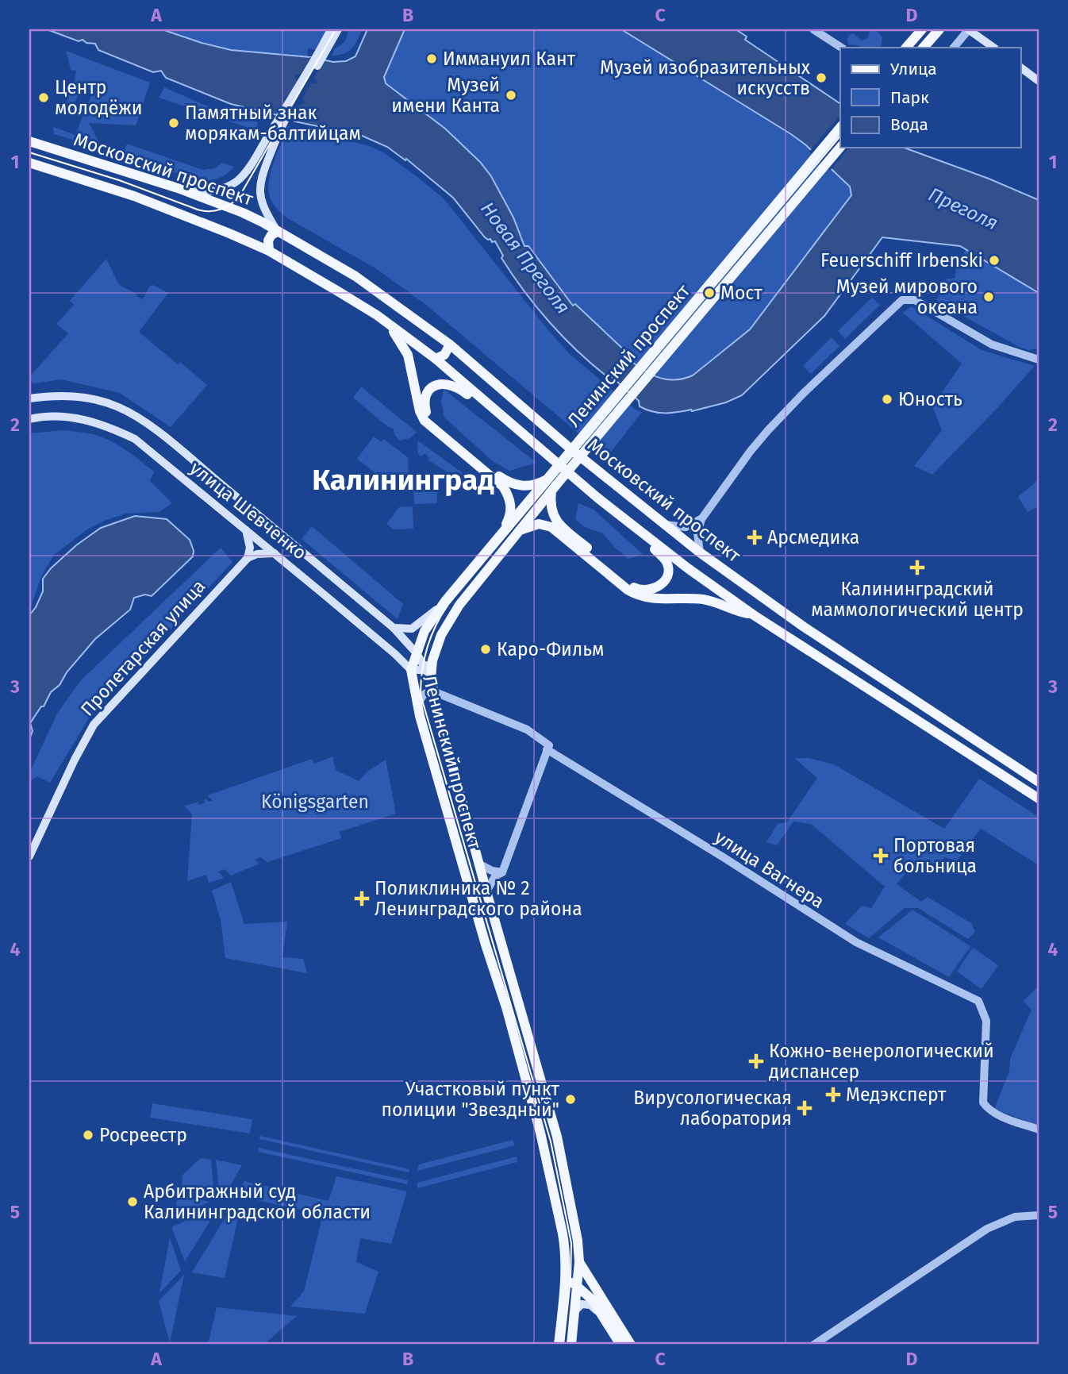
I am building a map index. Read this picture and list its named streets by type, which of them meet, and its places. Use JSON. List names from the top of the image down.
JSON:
{
  "streets": {
    "main road": [
      "Московский проспект",
      "Ленинский проспект",
      "улица Шевченко",
      "Пролетарская улица"
    ],
    "street": ["улица Вагнера"]
  },
  "crossings": [
    ["Ленинский проспект", "улица Шевченко"],
    ["Ленинский проспект", "улица Вагнера"]
  ],
  "districts": ["Калининград"],
  "water": ["Преголя", "Новая Преголя"],
  "parks": ["Königsgarten"],
  "places": {
    "other": [
      "Иммануил Кант",
      "Музей изобразительных искусств",
      "Музей имени Канта",
      "Центр молодёжи",
      "Памятный знак морякам-балтийцам",
      "Feuerschiff Irbenski",
      "Мост",
      "Музей мирового океана",
      "Юность",
      "Каро-Фильм",
      "Участковый пункт полиции \"Звездный\"",
      "Росрeeстр",
      "Арбитражный суд Калининградской области"
    ],
    "health": [
      "Арсмедика",
      "Калининградский маммологический центр",
      "Портовая больница",
      "Поликлиника № 2 Ленинградского района",
      "Кожно-венерологический диспансер",
      "Медэксперт",
      "Вирусологическая лаборатория"
    ]
  },
  "legend": ["Улица", "Парк", "Вода"],
  "grid": {
    "columns": [
      "A",
      "B",
      "C",
      "D"
    ],
    "rows": [
      "1",
      "2",
      "3",
      "4",
      "5"
    ]
  }
}
